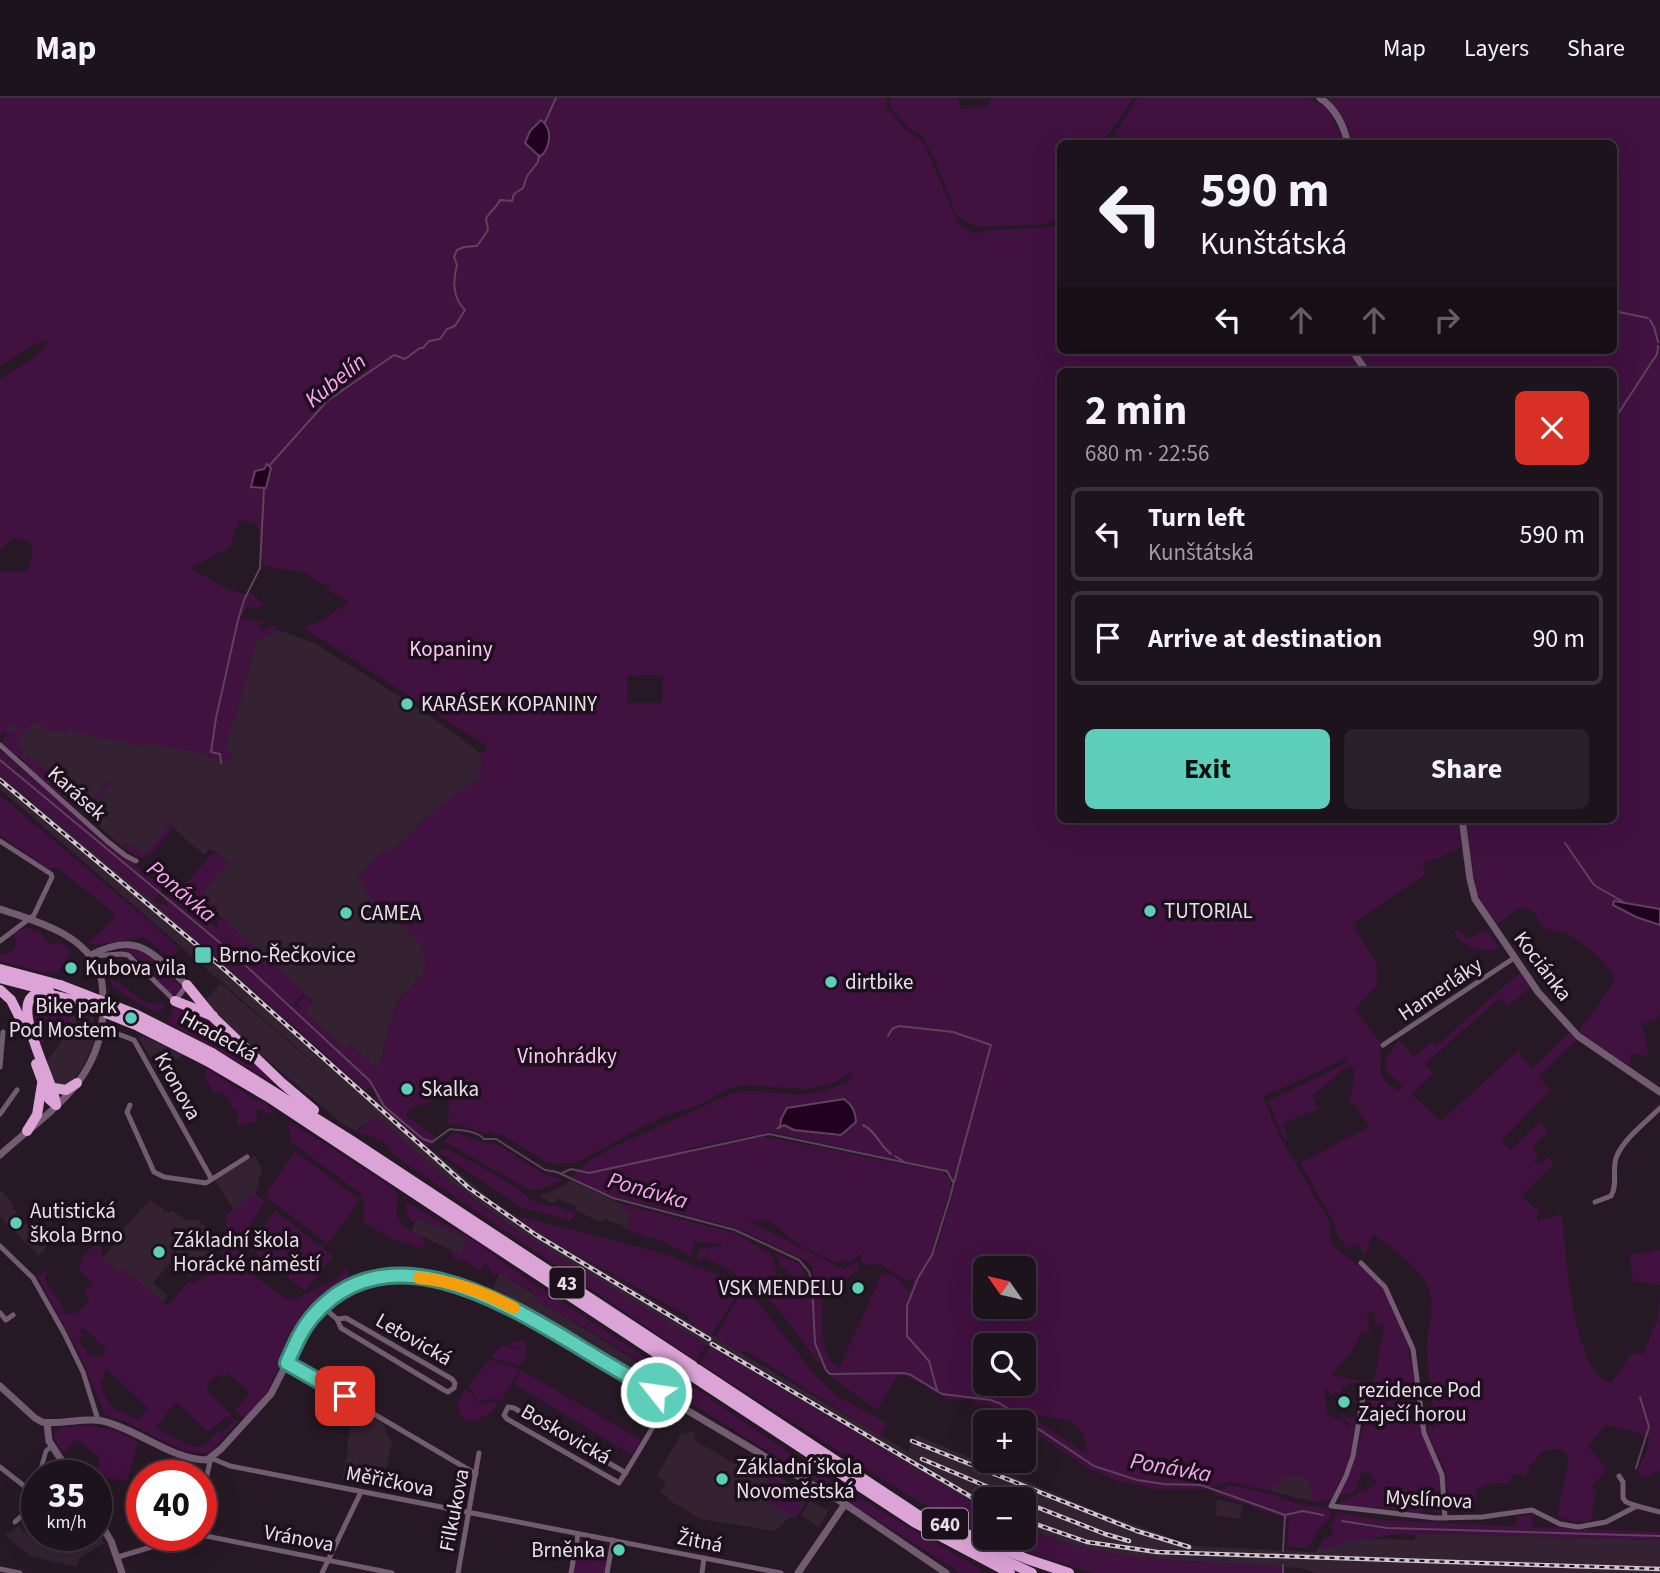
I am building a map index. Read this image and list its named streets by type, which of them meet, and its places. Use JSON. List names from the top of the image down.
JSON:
{
  "streets": {
    "highway": ["Hradecká", "43", "640"],
    "street": [
      "Karásek",
      "Kociánka",
      "Hamerláky",
      "Kronova",
      "Letovická",
      "Boskovická",
      "Měřičkova",
      "Myslínova",
      "Filkukova",
      "Vránova",
      "Žitná"
    ]
  },
  "crossings": [
    ["Kociánka", "Hamerláky"],
    ["Hradecká", "43"],
    ["43", "640"],
    ["Měřičkova", "Filkukova"],
    ["Měřičkova", "Žitná"]
  ],
  "water": ["Kubelín", "Ponávka"],
  "parks": ["Kopaniny", "Vinohrádky"],
  "places": {
    "other": [
      "KARÁSEK KOPANINY",
      "TUTORIAL",
      "CAMEA",
      "Kubova vila",
      "dirtbike",
      "Bike park Pod Mostem",
      "Skalka",
      "Autistická škola Brno",
      "Základní škola Horácké náměstí",
      "VSK MENDELU",
      "rezidence Pod Zaječí horou",
      "Základní škola Novoměstská",
      "Brněnka"
    ],
    "transit": ["Brno-Řečkovice"]
  },
  "north": "top left",
  "page": {
    "header": "Map",
    "nav": ["Map", "Layers", "Share"],
    "turn": ["590 m", "Kunštátská"],
    "heading": ["2 min", "680 m · 22:56"],
    "list": [
      {
        "name": "Turn left",
        "note": "Kunštátská",
        "value": "590 m"
      },
      {
        "name": "Arrive at destination",
        "value": "90 m"
      }
    ],
    "buttons": ["Exit", "Share"],
    "map_buttons": ["+", "−"],
    "speed": "35 km/h",
    "limit": "40"
  }
}
